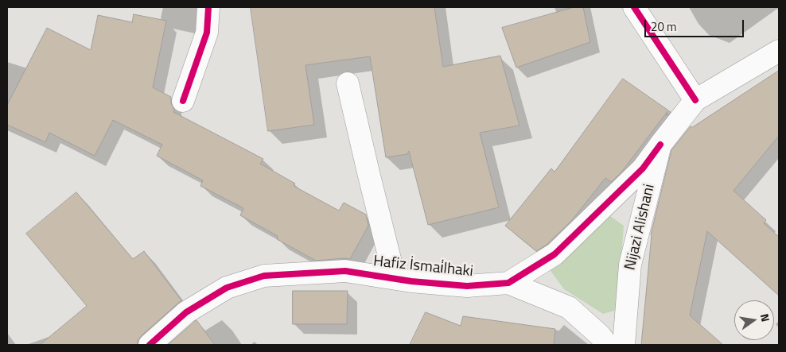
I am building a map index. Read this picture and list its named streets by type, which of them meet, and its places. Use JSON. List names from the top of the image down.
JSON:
{
  "streets": {
    "street": ["Nijazi Alishani", "Hafiz İsmai̇lhaki"]
  },
  "crossings": [
    ["Nijazi Alishani", "Hafiz İsmai̇lhaki"]
  ],
  "scale_bar": "20 m",
  "north": "right"
}
